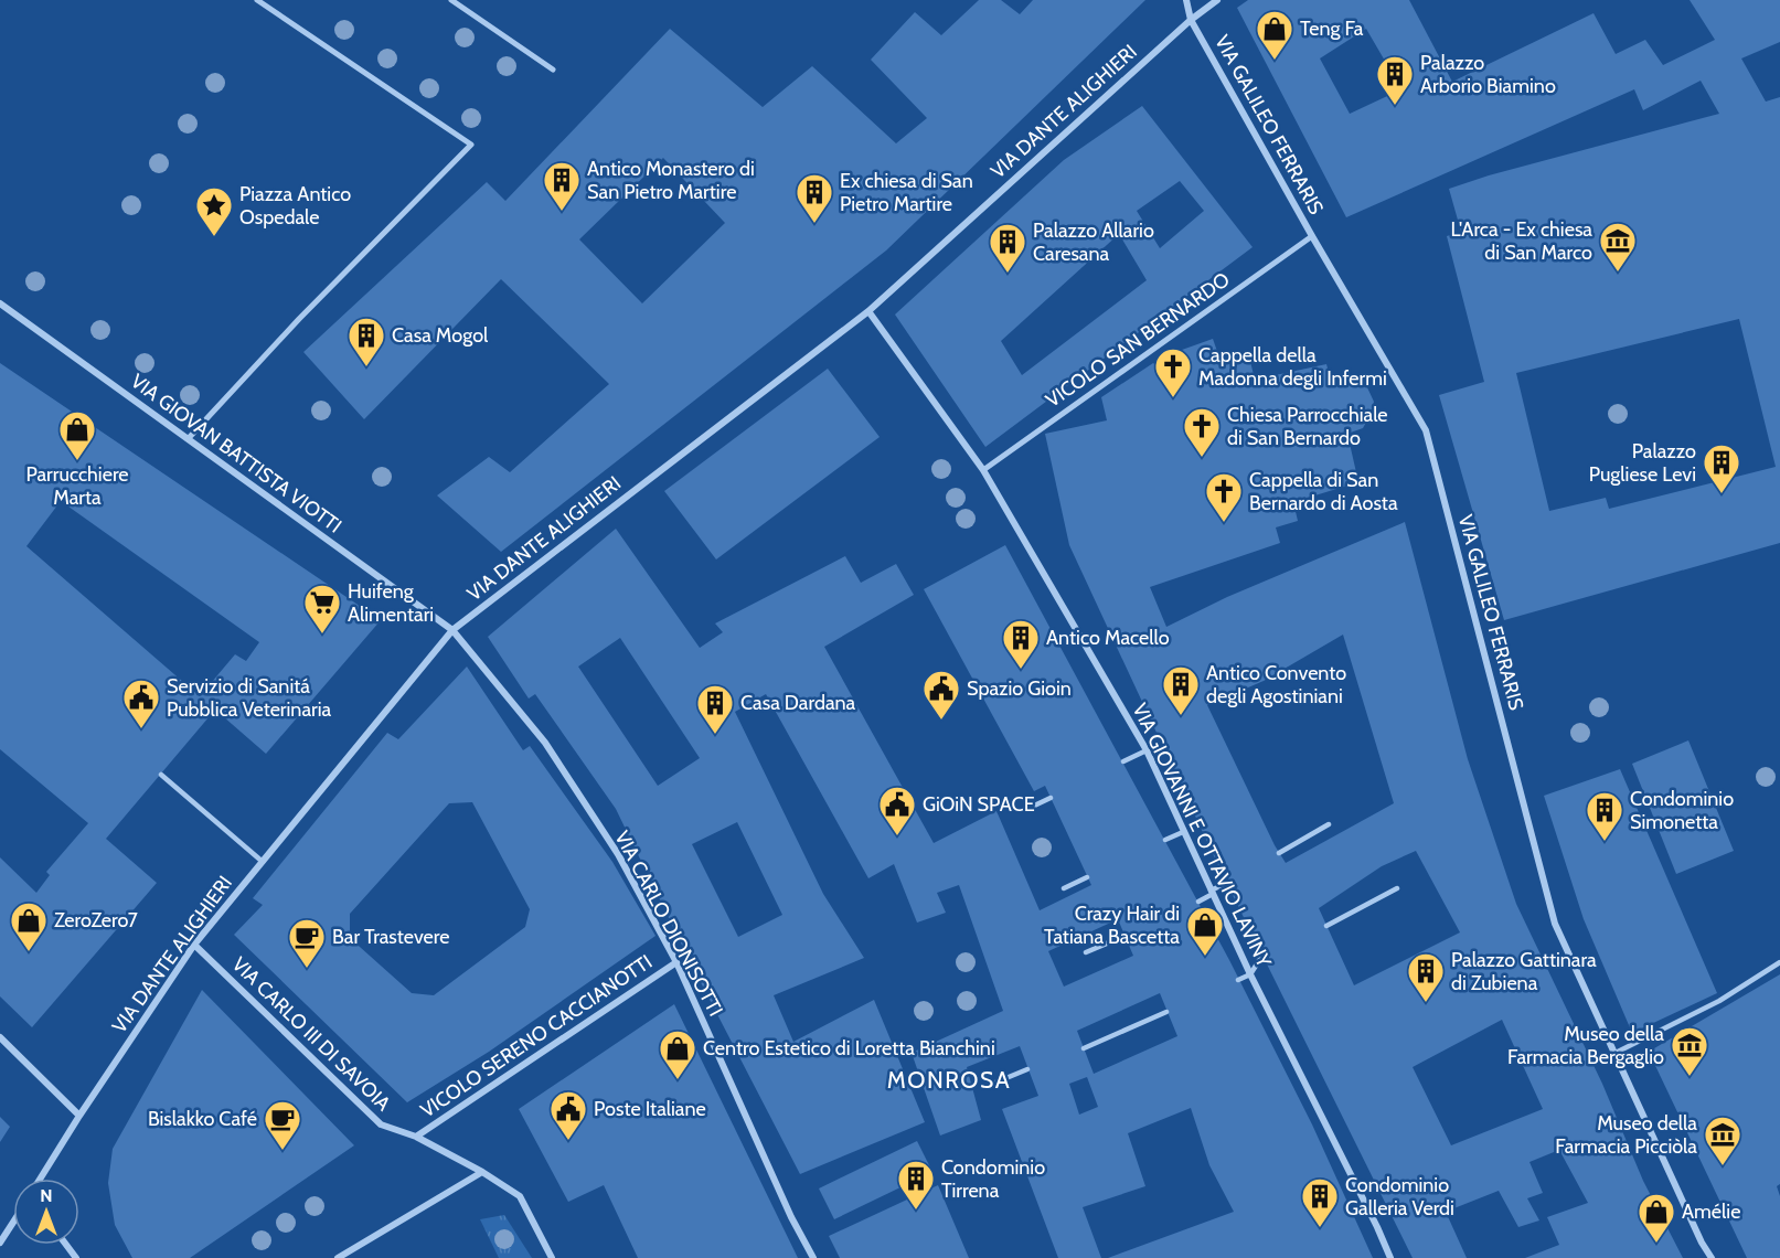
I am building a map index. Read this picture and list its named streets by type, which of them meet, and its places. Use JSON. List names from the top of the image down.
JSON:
{
  "streets": {
    "street": [
      "VIA DANTE ALIGHIERI",
      "VIA GALILEO FERRARIS",
      "VICOLO SAN BERNARDO",
      "VIA GIOVAN BATTISTA VIOTTI",
      "VIA GIOVANNI E OTTAVIO LAVINY",
      "VIA CARLO DIONISOTTI",
      "VIA CARLO III DI SAVOIA",
      "VICOLO SERENO CACCIANOTTI"
    ]
  },
  "crossings": [
    ["VIA DANTE ALIGHIERI", "VIA GALILEO FERRARIS"],
    ["VIA DANTE ALIGHIERI", "VIA GIOVAN BATTISTA VIOTTI"],
    ["VIA DANTE ALIGHIERI", "VIA GIOVANNI E OTTAVIO LAVINY"],
    ["VIA DANTE ALIGHIERI", "VIA CARLO DIONISOTTI"],
    ["VIA DANTE ALIGHIERI", "VIA CARLO III DI SAVOIA"],
    ["VIA GALILEO FERRARIS", "VICOLO SAN BERNARDO"],
    ["VICOLO SAN BERNARDO", "VIA GIOVANNI E OTTAVIO LAVINY"],
    ["VIA GIOVAN BATTISTA VIOTTI", "VIA CARLO DIONISOTTI"],
    ["VIA CARLO DIONISOTTI", "VICOLO SERENO CACCIANOTTI"],
    ["VIA CARLO III DI SAVOIA", "VICOLO SERENO CACCIANOTTI"]
  ],
  "districts": ["MONROSA"],
  "places": {
    "shop": [
      "Teng Fa",
      "Parrucchiere Marta",
      "ZeroZero7",
      "Crazy Hair di Tatiana Bascetta",
      "Centro Estetico di Loretta Bianchini",
      "Amélie"
    ],
    "building": [
      "Palazzo Arborio Biamino",
      "Antico Monastero di San Pietro Martire",
      "Ex chiesa di San Pietro Martire",
      "Palazzo Allario Caresana",
      "Casa Mogol",
      "Palazzo Pugliese Levi",
      "Antico Macello",
      "Antico Convento degli Agostiniani",
      "Casa Dardana",
      "Condominio Simonetta",
      "Palazzo Gattinara di Zubiena",
      "Condominio Tirrena",
      "Condominio Galleria Verdi"
    ],
    "place": ["Piazza Antico Ospedale"],
    "museum": ["L'Arca - Ex chiesa di San Marco", "Museo della Farmacia Bergaglio", "Museo della Farmacia Picciòla"],
    "church": ["Cappella della Madonna degli Infermi", "Chiesa Parrocchiale di San Bernardo", "Cappella di San Bernardo di Aosta"],
    "supermarket": ["Huifeng Alimentari"],
    "public building": [
      "Spazio Gioin",
      "Servizio di Sanitá Pubblica Veterinaria",
      "GiOiN SPACE",
      "Poste Italiane"
    ],
    "cafe": ["Bar Trastevere", "Bislakko Café"]
  },
  "north": "top"
}
